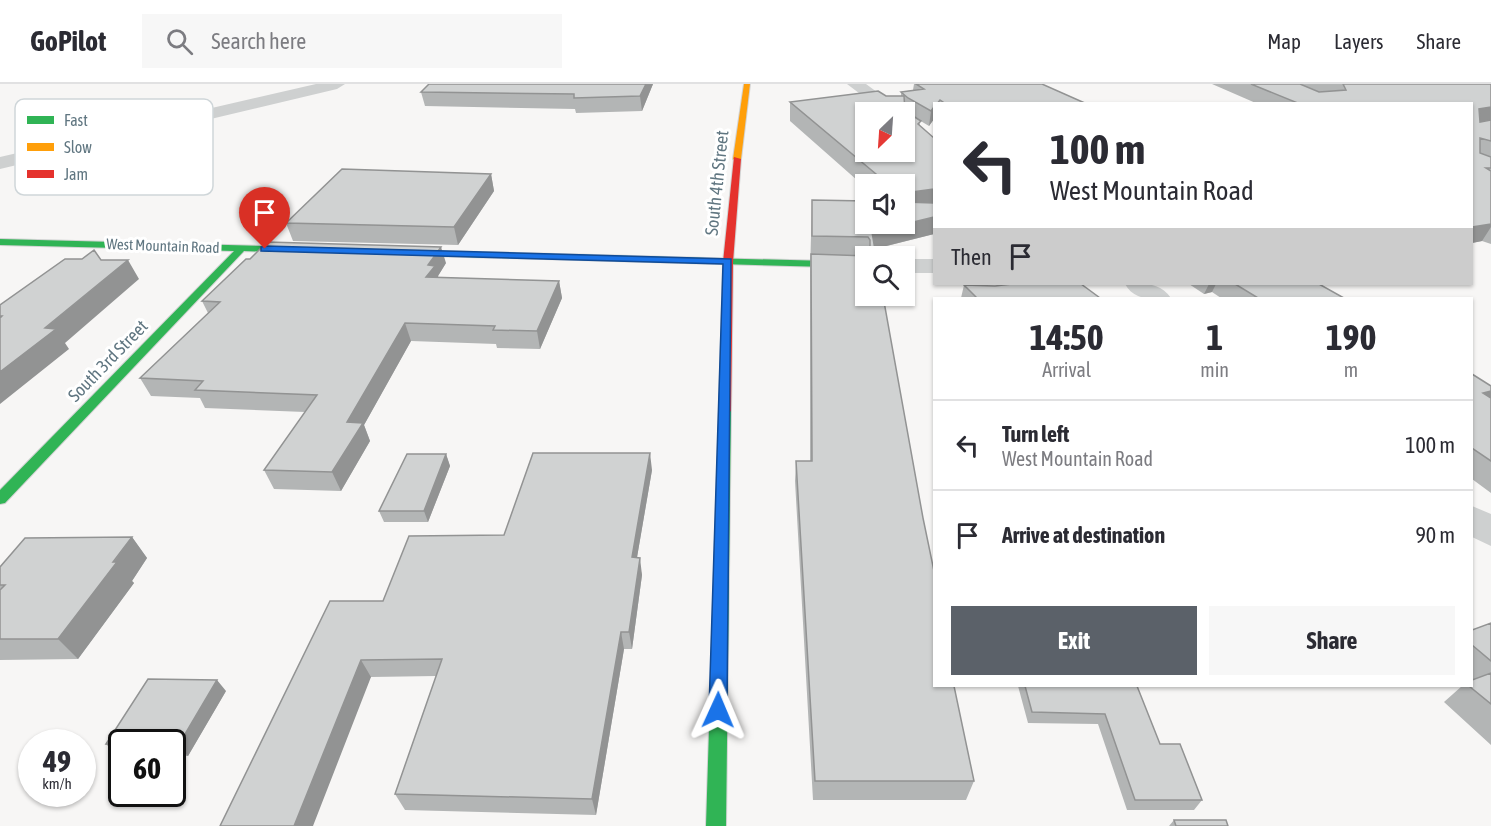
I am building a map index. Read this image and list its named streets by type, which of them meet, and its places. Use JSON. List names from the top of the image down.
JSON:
{
  "streets": {
    "street": ["South 4th Street", "West Mountain Road", "South 3rd Street"]
  },
  "crossings": [
    ["West Mountain Road", "South 3rd Street"]
  ],
  "legend": ["Fast", "Slow", "Jam"],
  "north": "bottom left",
  "page": {
    "header": "GoPilot",
    "search": "Search here",
    "nav": ["Map", "Layers", "Share"],
    "turn": ["100 m", "West Mountain Road"],
    "then": "Then",
    "eta": [
      "14:50",
      "Arrival",
      "1",
      "min",
      "190",
      "m"
    ],
    "list": [
      {
        "name": "Turn left",
        "note": "West Mountain Road",
        "value": "100 m"
      },
      {
        "name": "Arrive at destination",
        "value": "90 m"
      }
    ],
    "buttons": ["Exit", "Share"],
    "speed": "49 km/h",
    "limit": "60"
  }
}
